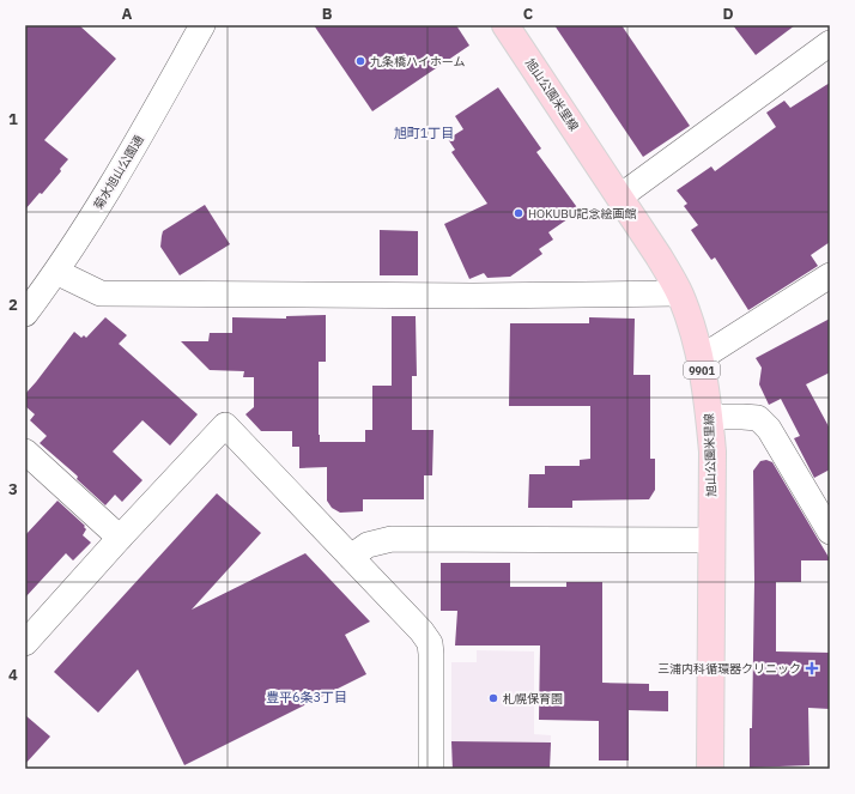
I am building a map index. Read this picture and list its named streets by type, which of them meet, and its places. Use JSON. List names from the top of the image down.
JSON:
{
  "streets": {
    "main road": ["旭山公園米里線", "9901"],
    "street": ["菊水旭山公園通"]
  },
  "districts": ["旭町1丁目", "豊平6条3丁目"],
  "places": {
    "other": ["九条橋ハイホーム", "HOKUBU記念絵画館", "札幌保育園"],
    "health": ["三浦内科循環器クリニック"]
  },
  "grid": {
    "columns": [
      "A",
      "B",
      "C",
      "D"
    ],
    "rows": [
      "1",
      "2",
      "3",
      "4"
    ]
  }
}
